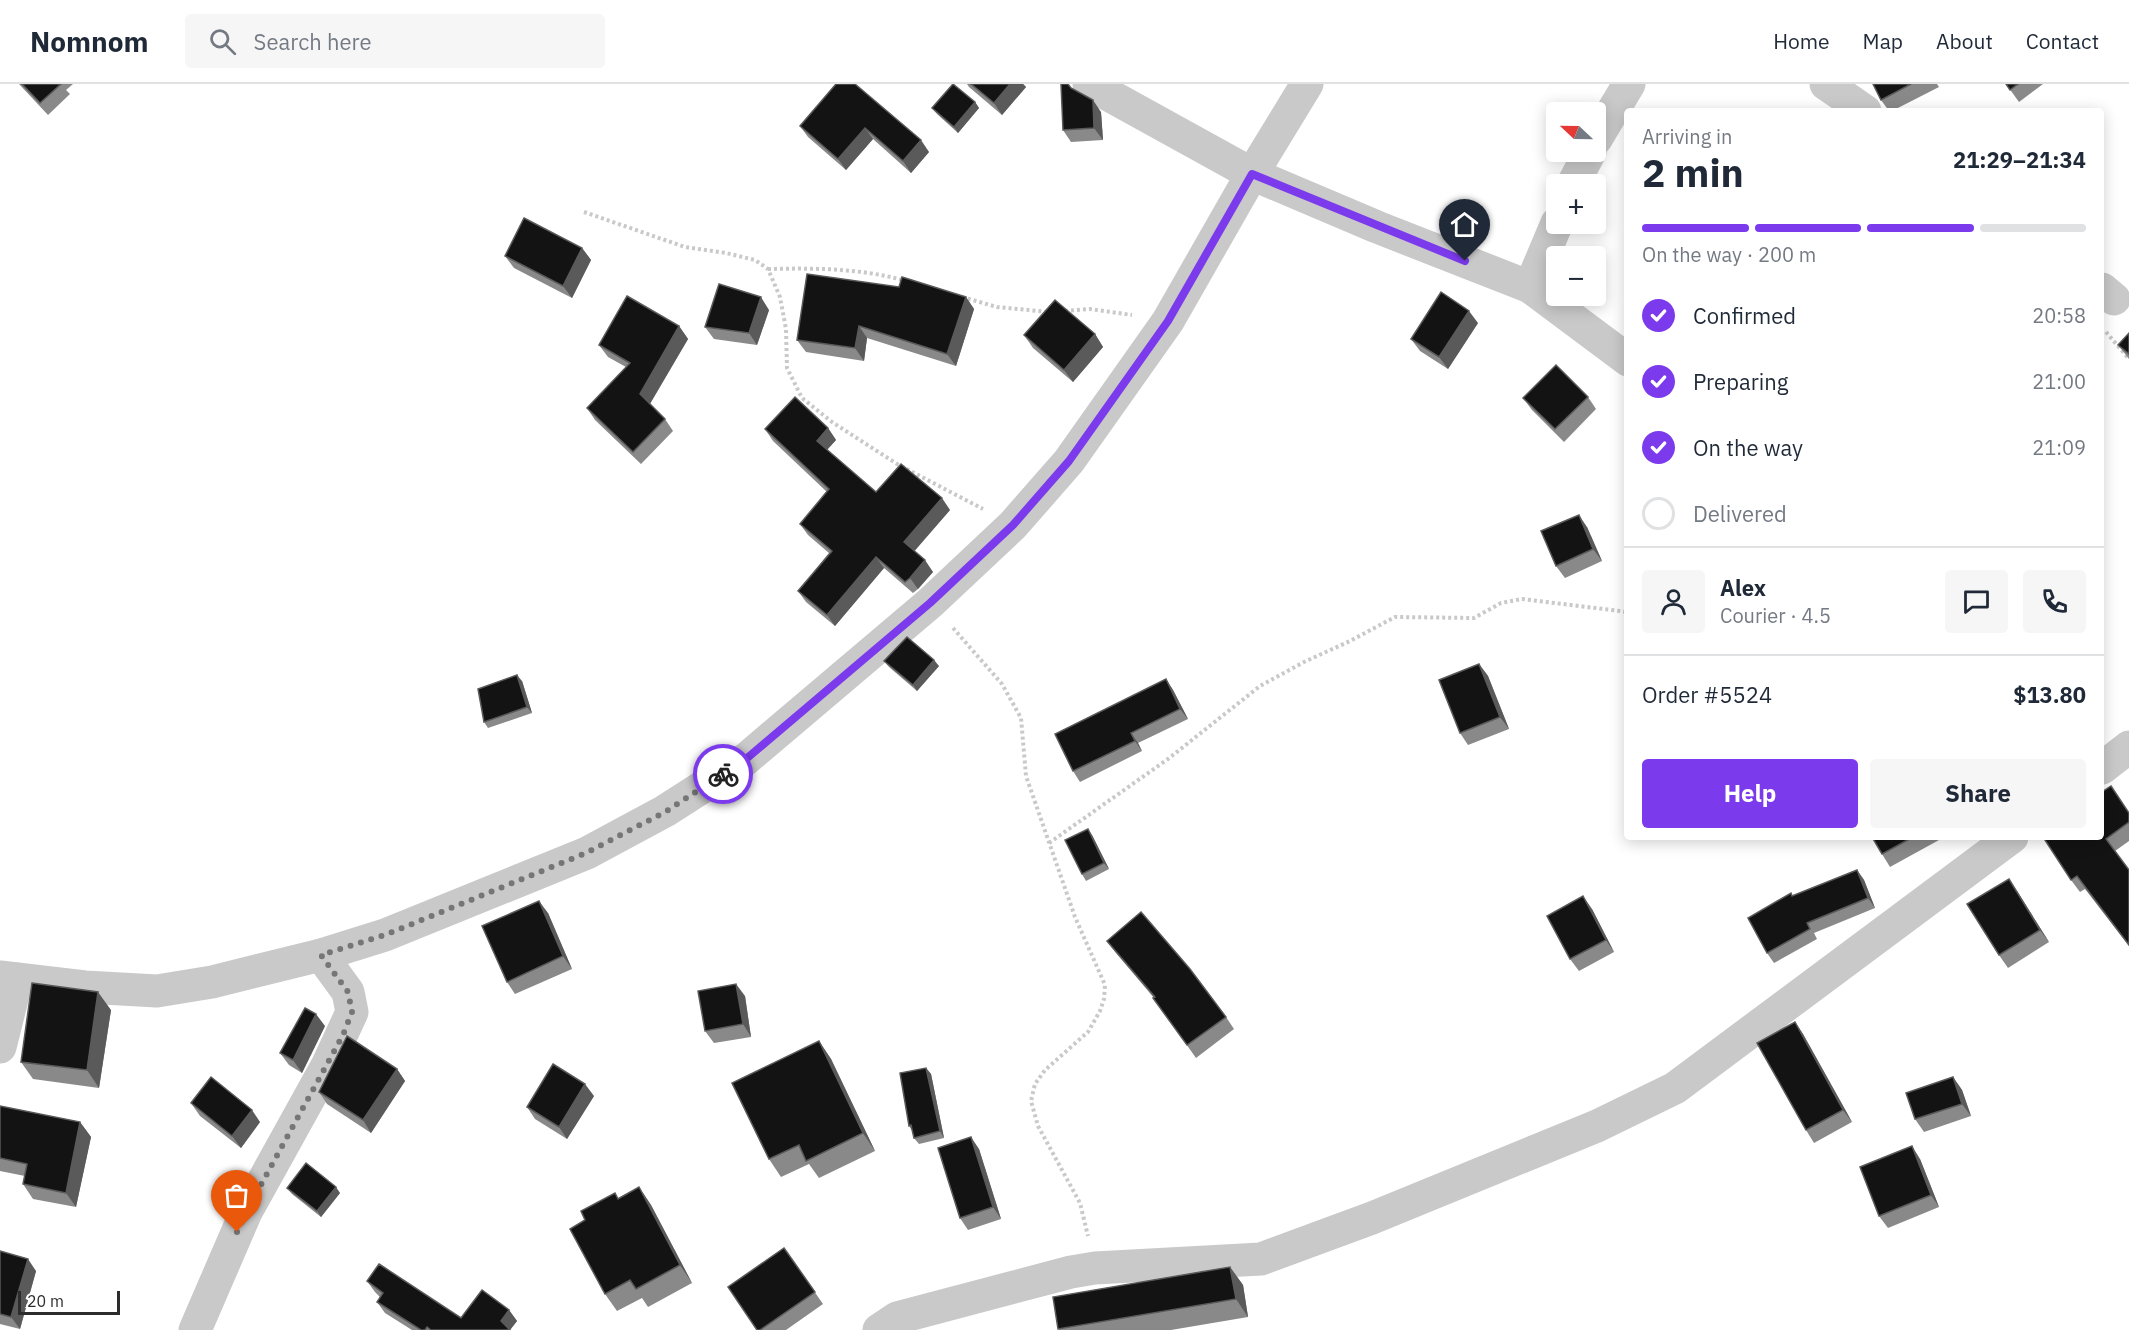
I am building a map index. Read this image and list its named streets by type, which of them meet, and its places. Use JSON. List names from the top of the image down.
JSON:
{
  "scale_bar": "20 m",
  "north": "left",
  "page": {
    "header": "Nomnom",
    "search": "Search here",
    "nav": [
      "Home",
      "Map",
      "About",
      "Contact"
    ],
    "map_buttons": ["+", "−"],
    "heading": ["2 min", "Arriving in", "21:29–21:34"],
    "panel": [
      "Alex",
      "Courier · 4.5",
      "Order #5524",
      "$13.80"
    ],
    "bar": "On the way · 200 m",
    "list": [
      ["Confirmed", "20:58"],
      ["Preparing", "21:00"],
      ["On the way", "21:09"],
      "Delivered"
    ],
    "buttons": ["Help", "Share"],
    "scale": "20 m"
  }
}
